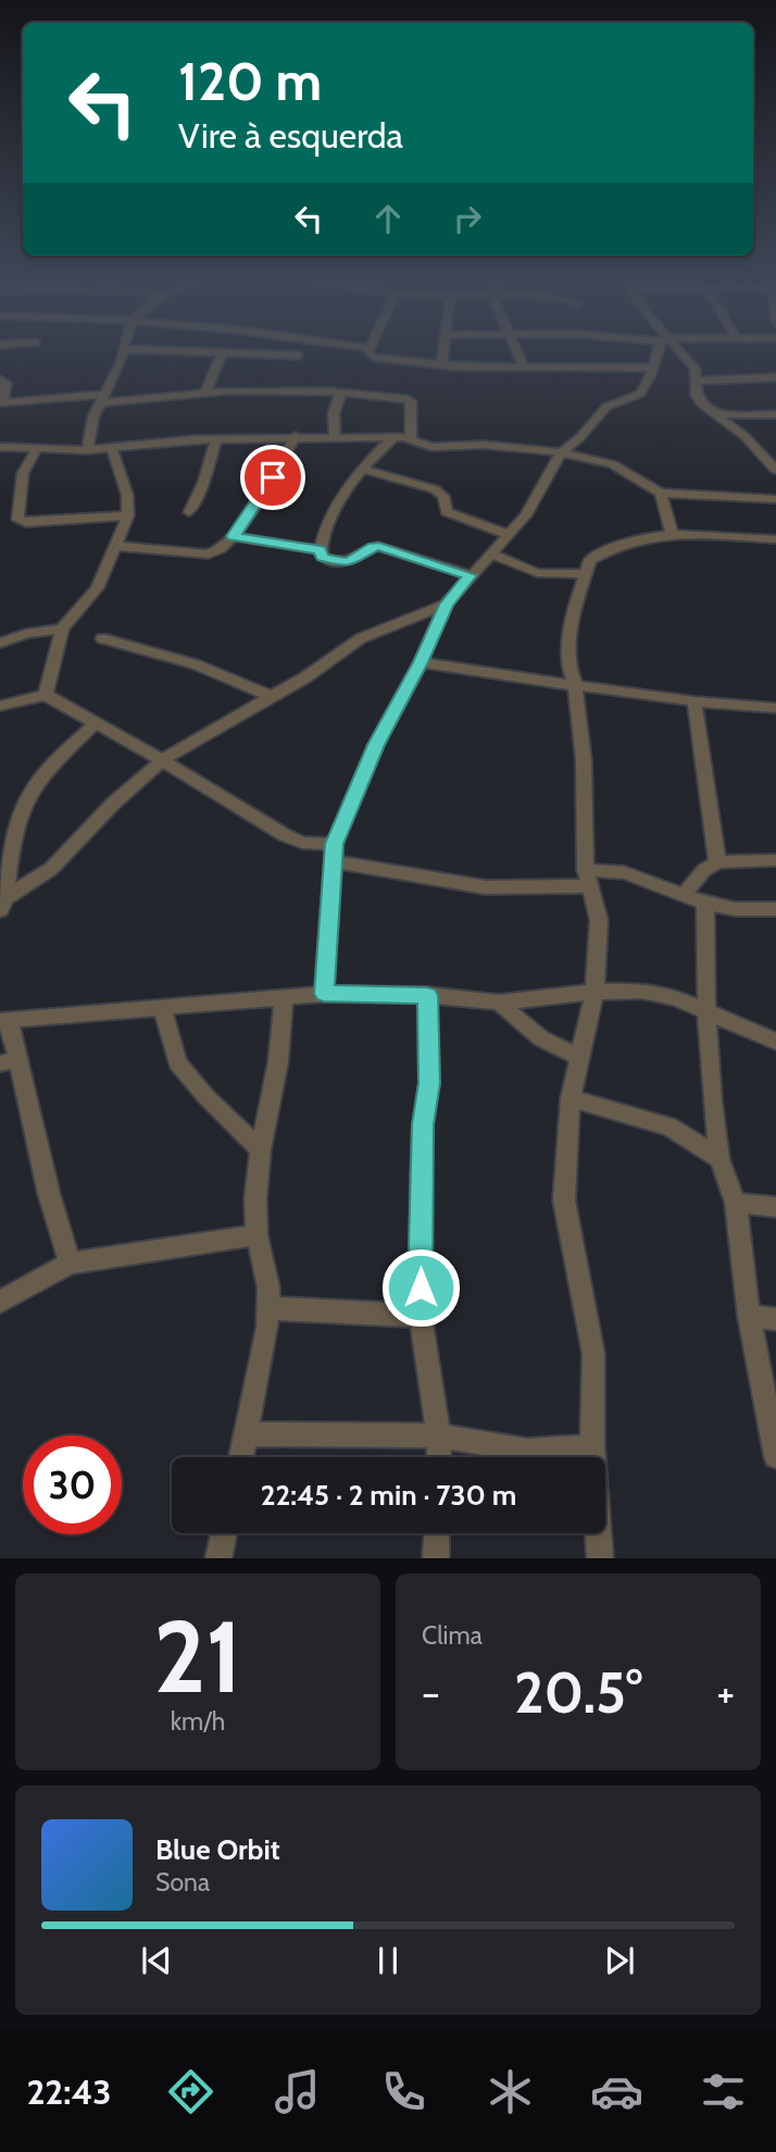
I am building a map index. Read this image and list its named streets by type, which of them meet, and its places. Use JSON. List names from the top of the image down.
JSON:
{
  "page": {
    "turn": ["120 m", "Vire à esquerda"],
    "limit": "30",
    "trip": "22:45 · 2 min · 730 m",
    "tile": [
      ["21", "km/h"],
      "Clima"
    ],
    "heat": ["−", "20.5°", "+"],
    "song": ["Blue Orbit", "Sona"],
    "tabs": "22:43"
  }
}
